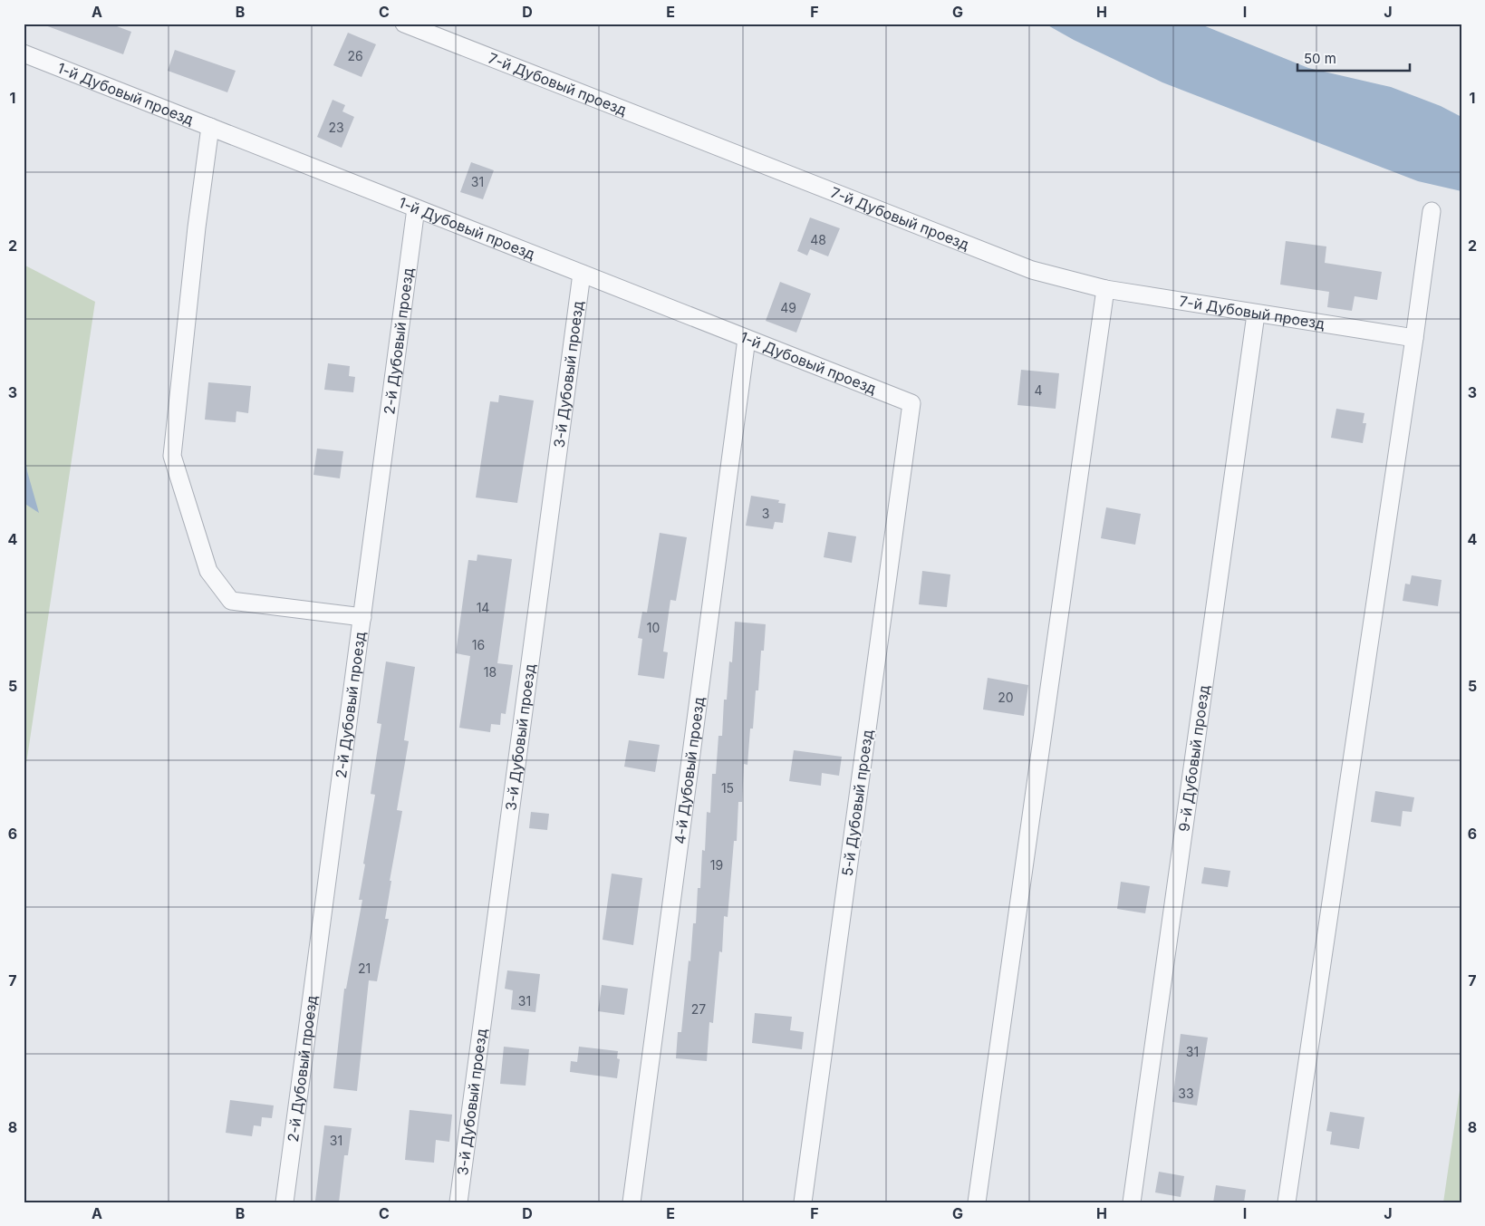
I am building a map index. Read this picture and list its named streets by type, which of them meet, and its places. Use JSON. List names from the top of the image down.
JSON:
{
  "streets": {
    "street": [
      "7-й Дубовый проезд",
      "1-й Дубовый проезд",
      "2-й Дубовый проезд",
      "3-й Дубовый проезд",
      "9-й Дубовый проезд",
      "4-й Дубовый проезд",
      "5-й Дубовый проезд"
    ]
  },
  "crossings": [
    ["7-й Дубовый проезд", "9-й Дубовый проезд"],
    ["1-й Дубовый проезд", "2-й Дубовый проезд"],
    ["1-й Дубовый проезд", "3-й Дубовый проезд"],
    ["1-й Дубовый проезд", "4-й Дубовый проезд"],
    ["1-й Дубовый проезд", "5-й Дубовый проезд"]
  ],
  "house_numbers": [
    "26",
    "23",
    "31",
    "48",
    "49",
    "4",
    "3",
    "14",
    "10",
    "16",
    "18",
    "20",
    "15",
    "19",
    "21",
    "31",
    "27",
    "31",
    "33",
    "31"
  ],
  "scale_bar": "50 m",
  "grid": {
    "columns": [
      "A",
      "B",
      "C",
      "D",
      "E",
      "F",
      "G",
      "H",
      "I",
      "J"
    ],
    "rows": [
      "1",
      "2",
      "3",
      "4",
      "5",
      "6",
      "7",
      "8"
    ]
  }
}
